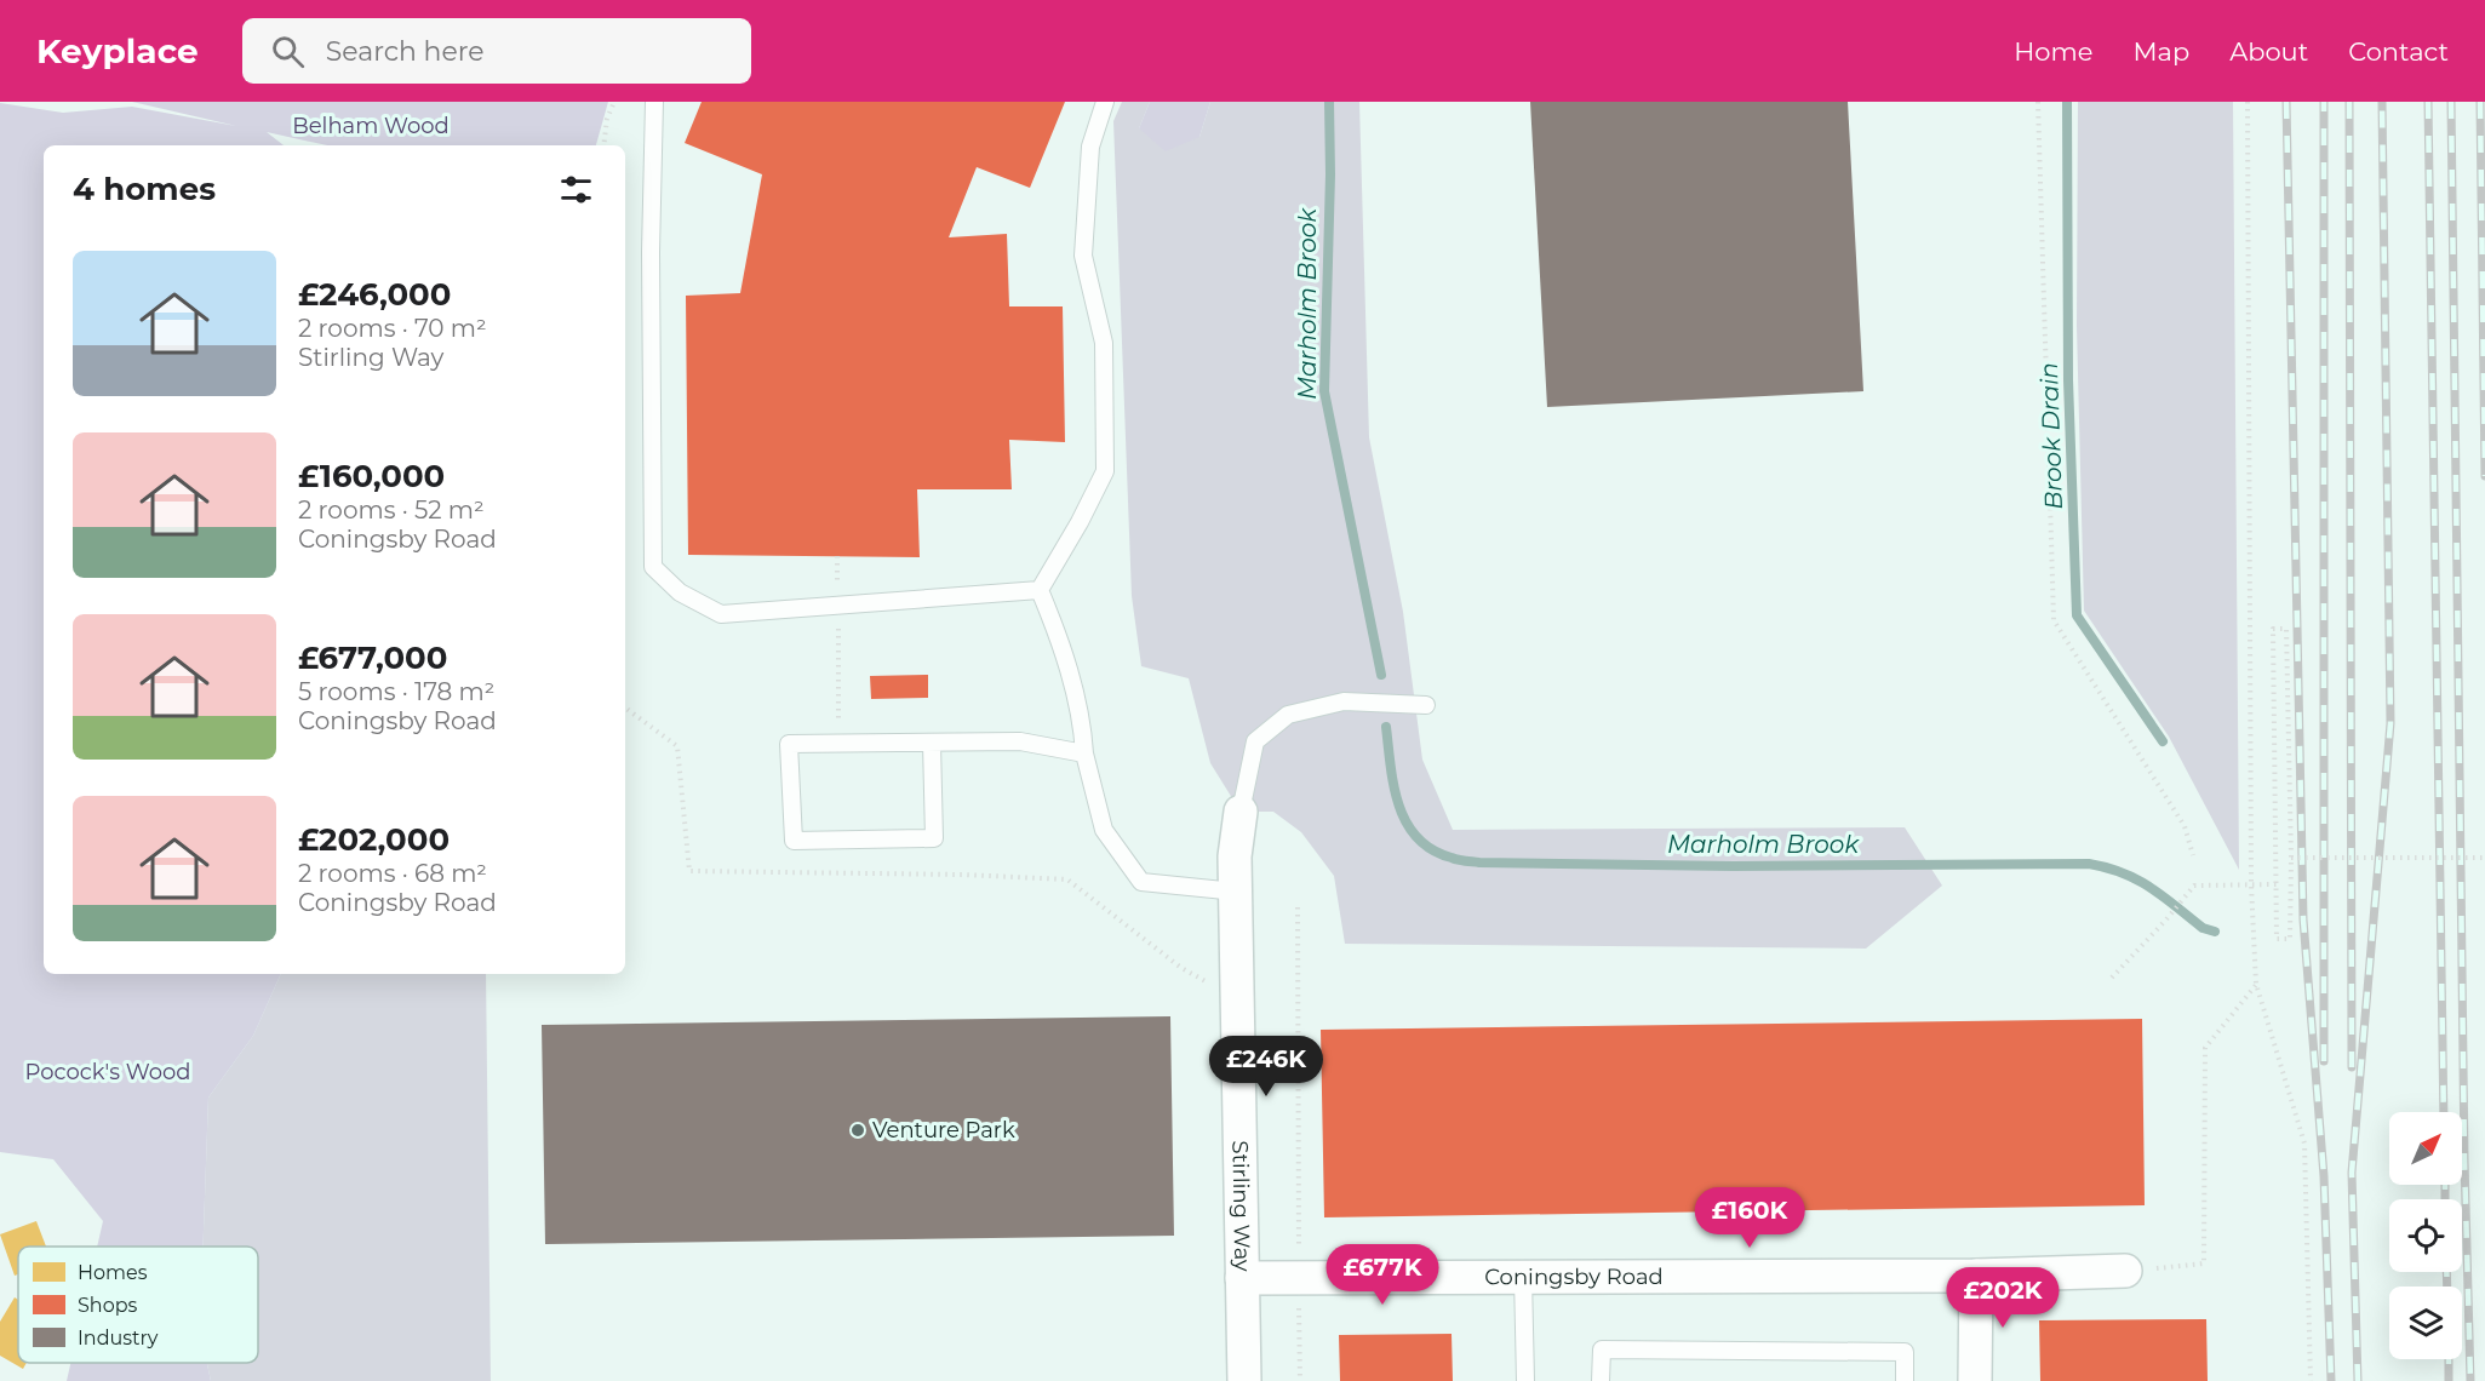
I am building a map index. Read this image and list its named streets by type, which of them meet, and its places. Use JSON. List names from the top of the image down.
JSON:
{
  "streets": {
    "street": ["Stirling Way", "Coningsby Road"]
  },
  "crossings": [
    ["Stirling Way", "Coningsby Road"]
  ],
  "water": ["Marholm Brook", "Brook Drain"],
  "parks": ["Belham Wood", "Pocock's Wood"],
  "places": ["Venture Park"],
  "legend": ["Homes", "Shops", "Industry"],
  "north": "top right",
  "page": {
    "header": "Keyplace",
    "search": "Search here",
    "nav": [
      "Home",
      "Map",
      "About",
      "Contact"
    ],
    "heading": "4 homes",
    "list": [
      {
        "name": "£246,000",
        "note": "2 rooms · 70 m² · Stirling Way"
      },
      {
        "name": "£160,000",
        "note": "2 rooms · 52 m² · Coningsby Road"
      },
      {
        "name": "£677,000",
        "note": "5 rooms · 178 m² · Coningsby Road"
      },
      {
        "name": "£202,000",
        "note": "2 rooms · 68 m² · Coningsby Road"
      }
    ],
    "price": [
      "£246K",
      "£160K",
      "£677K",
      "£202K"
    ]
  }
}
